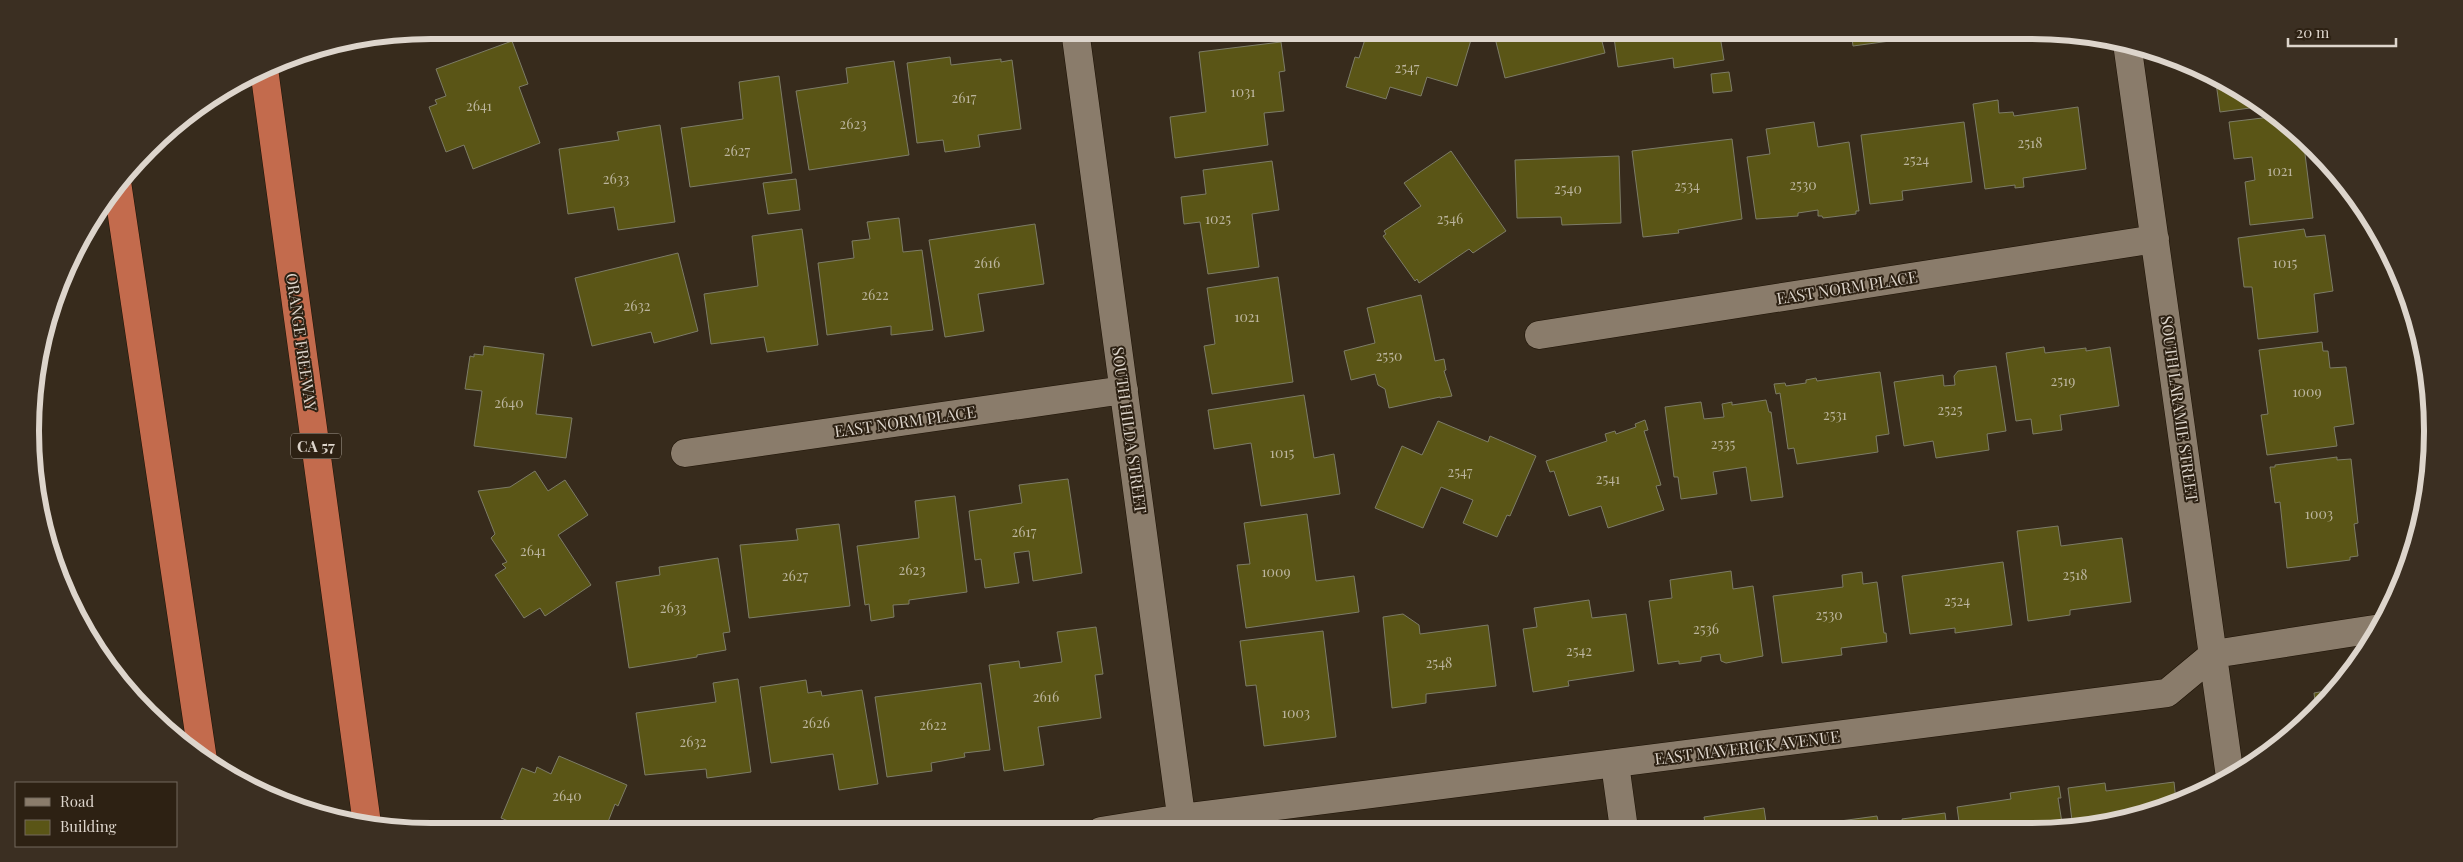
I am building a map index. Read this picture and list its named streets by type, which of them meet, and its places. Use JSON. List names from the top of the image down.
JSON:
{
  "streets": {
    "highway": ["ORANGE FREEWAY", "CA 57"],
    "street": [
      "EAST NORM PLACE",
      "SOUTH LARAMIE STREET",
      "SOUTH HILDA STREET",
      "EAST MAVERICK AVENUE"
    ]
  },
  "crossings": [
    ["EAST NORM PLACE", "SOUTH LARAMIE STREET"],
    ["EAST NORM PLACE", "SOUTH HILDA STREET"],
    ["SOUTH LARAMIE STREET", "EAST MAVERICK AVENUE"]
  ],
  "house_numbers": [
    "2547",
    "1031",
    "2617",
    "2641",
    "2623",
    "2518",
    "2627",
    "2524",
    "1021",
    "2633",
    "2530",
    "2534",
    "2540",
    "1025",
    "2546",
    "2616",
    "1015",
    "2622",
    "2632",
    "1021",
    "2550",
    "2519",
    "1009",
    "2640",
    "2525",
    "2531",
    "2535",
    "1015",
    "2547",
    "2541",
    "1003",
    "2617",
    "2641",
    "2623",
    "1009",
    "2518",
    "2627",
    "2524",
    "2633",
    "2530",
    "2536",
    "2542",
    "2548",
    "2616",
    "1003",
    "2626",
    "2622",
    "2632",
    "2640"
  ],
  "legend": ["Road", "Building"],
  "scale_bar": "20 m"
}
